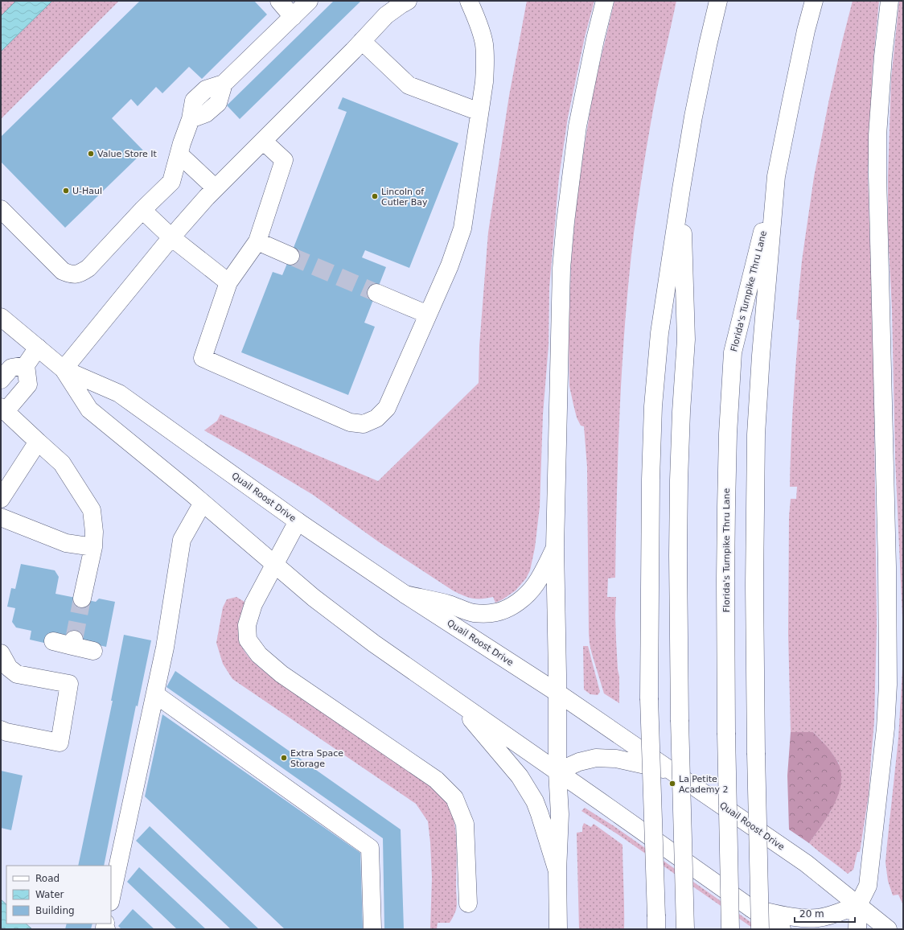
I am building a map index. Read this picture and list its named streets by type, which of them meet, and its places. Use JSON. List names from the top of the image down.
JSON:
{
  "streets": {
    "main road": ["Florida's Turnpike Thru Lane", "Quail Roost Drive"]
  },
  "places": [
    "Value Store It",
    "U-Haul",
    "Lincoln of Cutler Bay",
    "Extra Space Storage",
    "La Petite Academy 2"
  ],
  "legend": ["Road", "Water", "Building"],
  "scale_bar": "20 m"
}
